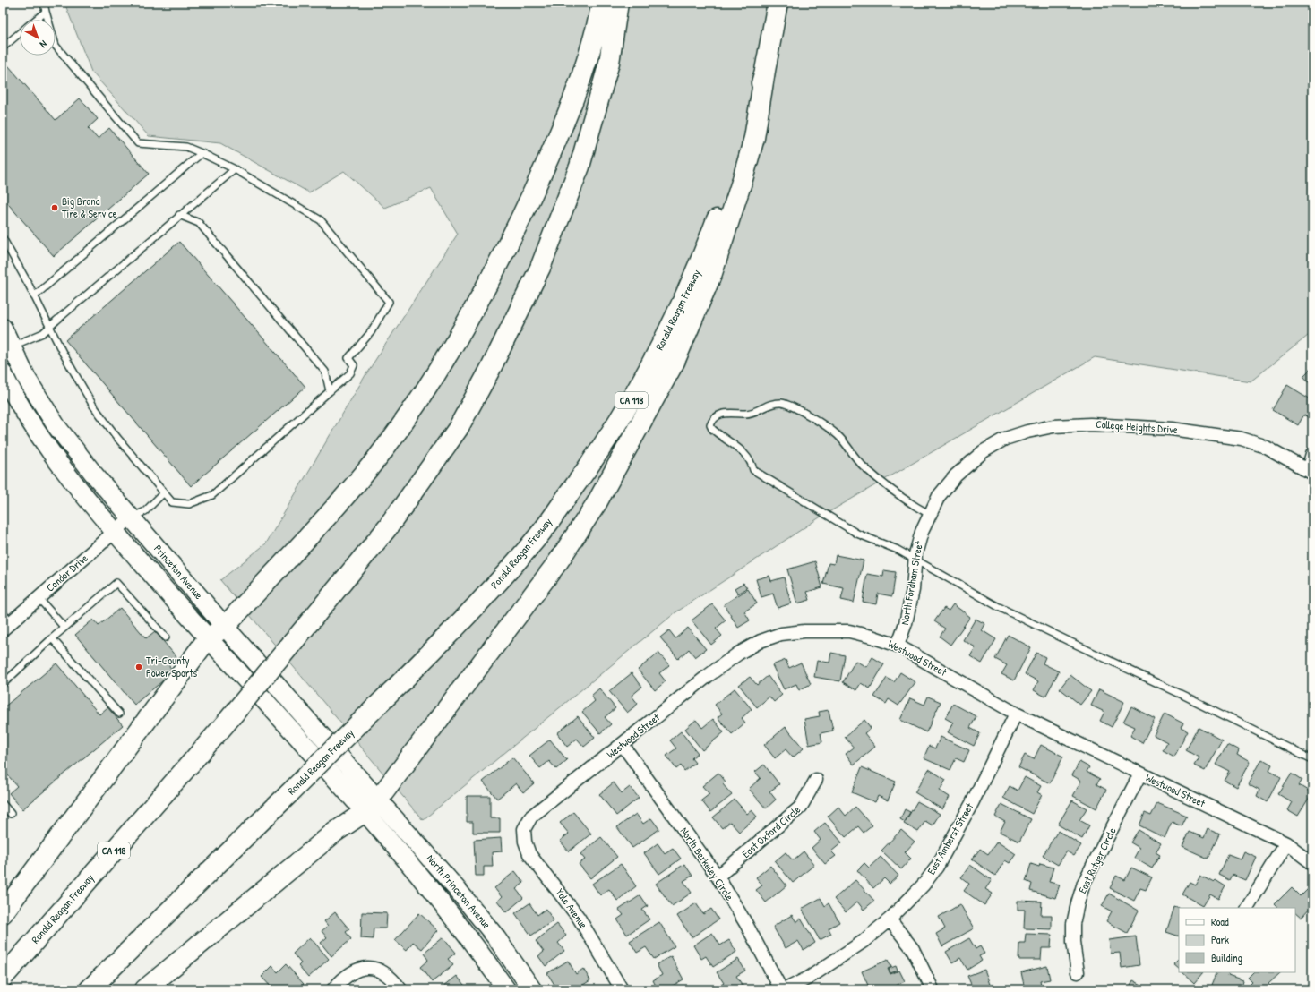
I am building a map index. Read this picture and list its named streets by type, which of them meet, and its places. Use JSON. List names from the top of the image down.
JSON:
{
  "streets": {
    "highway": ["Ronald Reagan Freeway", "CA 118"],
    "street": [
      "College Heights Drive",
      "Princeton Avenue",
      "Condor Drive",
      "North Fordham Street",
      "Westwood Street",
      "East Oxford Circle",
      "East Amherst Street",
      "East Rutger Circle",
      "North Berkeley Circle",
      "North Princeton Avenue",
      "Yale Avenue"
    ]
  },
  "crossings": [
    ["College Heights Drive", "North Fordham Street"],
    ["Princeton Avenue", "Condor Drive"],
    ["Princeton Avenue", "North Princeton Avenue"],
    ["North Fordham Street", "Westwood Street"],
    ["Westwood Street", "East Amherst Street"],
    ["Westwood Street", "East Rutger Circle"],
    ["Westwood Street", "North Berkeley Circle"],
    ["Westwood Street", "Yale Avenue"],
    ["East Oxford Circle", "North Berkeley Circle"]
  ],
  "places": ["Big Brand Tire & Service", "Tri-County Power Sports"],
  "legend": ["Road", "Park", "Building"],
  "north": "bottom right"
}
